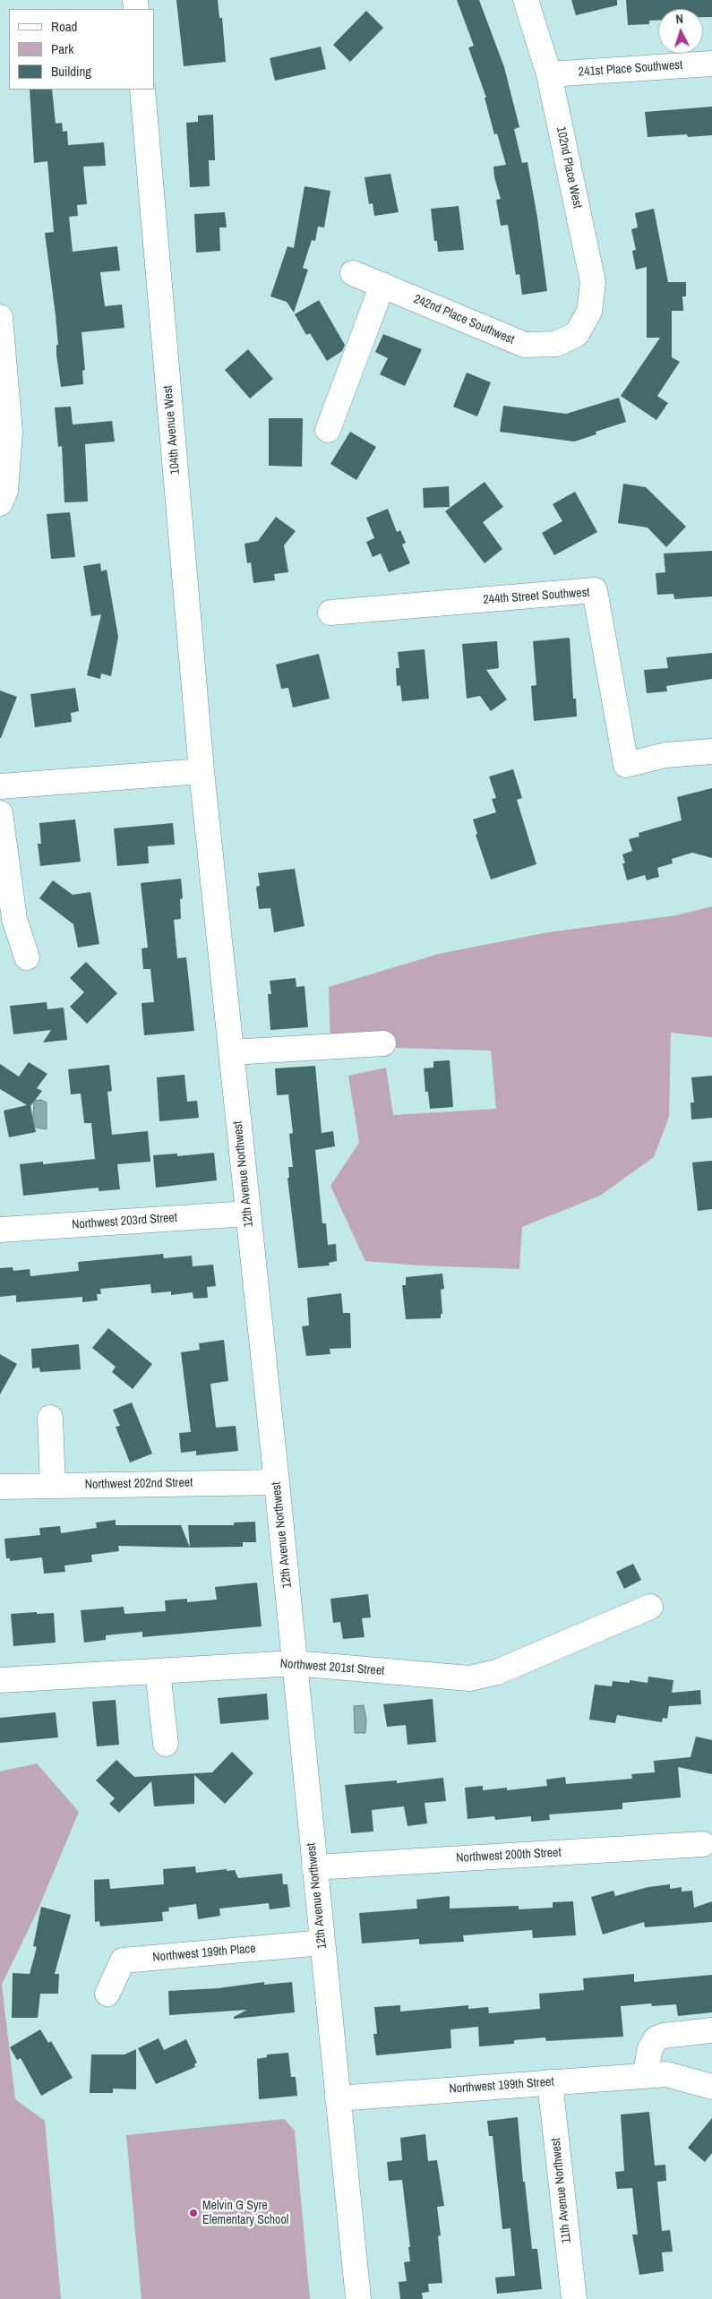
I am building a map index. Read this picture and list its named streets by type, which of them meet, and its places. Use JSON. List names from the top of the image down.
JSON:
{
  "streets": {
    "street": [
      "241st Place Southwest",
      "102nd Place West",
      "242nd Place Southwest",
      "104th Avenue West",
      "244th Street Southwest",
      "12th Avenue Northwest",
      "Northwest 203rd Street",
      "Northwest 202nd Street",
      "Northwest 201st Street",
      "Northwest 200th Street",
      "Northwest 199th Place",
      "Northwest 199th Street",
      "11th Avenue Northwest"
    ]
  },
  "crossings": [
    ["241st Place Southwest", "102nd Place West"],
    ["102nd Place West", "242nd Place Southwest"],
    ["104th Avenue West", "12th Avenue Northwest"],
    ["12th Avenue Northwest", "Northwest 203rd Street"],
    ["12th Avenue Northwest", "Northwest 202nd Street"],
    ["12th Avenue Northwest", "Northwest 201st Street"],
    ["12th Avenue Northwest", "Northwest 200th Street"],
    ["12th Avenue Northwest", "Northwest 199th Place"],
    ["12th Avenue Northwest", "Northwest 199th Street"],
    ["Northwest 199th Street", "11th Avenue Northwest"]
  ],
  "places": ["Melvin G Syre Elementary School"],
  "legend": ["Road", "Park", "Building"],
  "north": "top"
}
